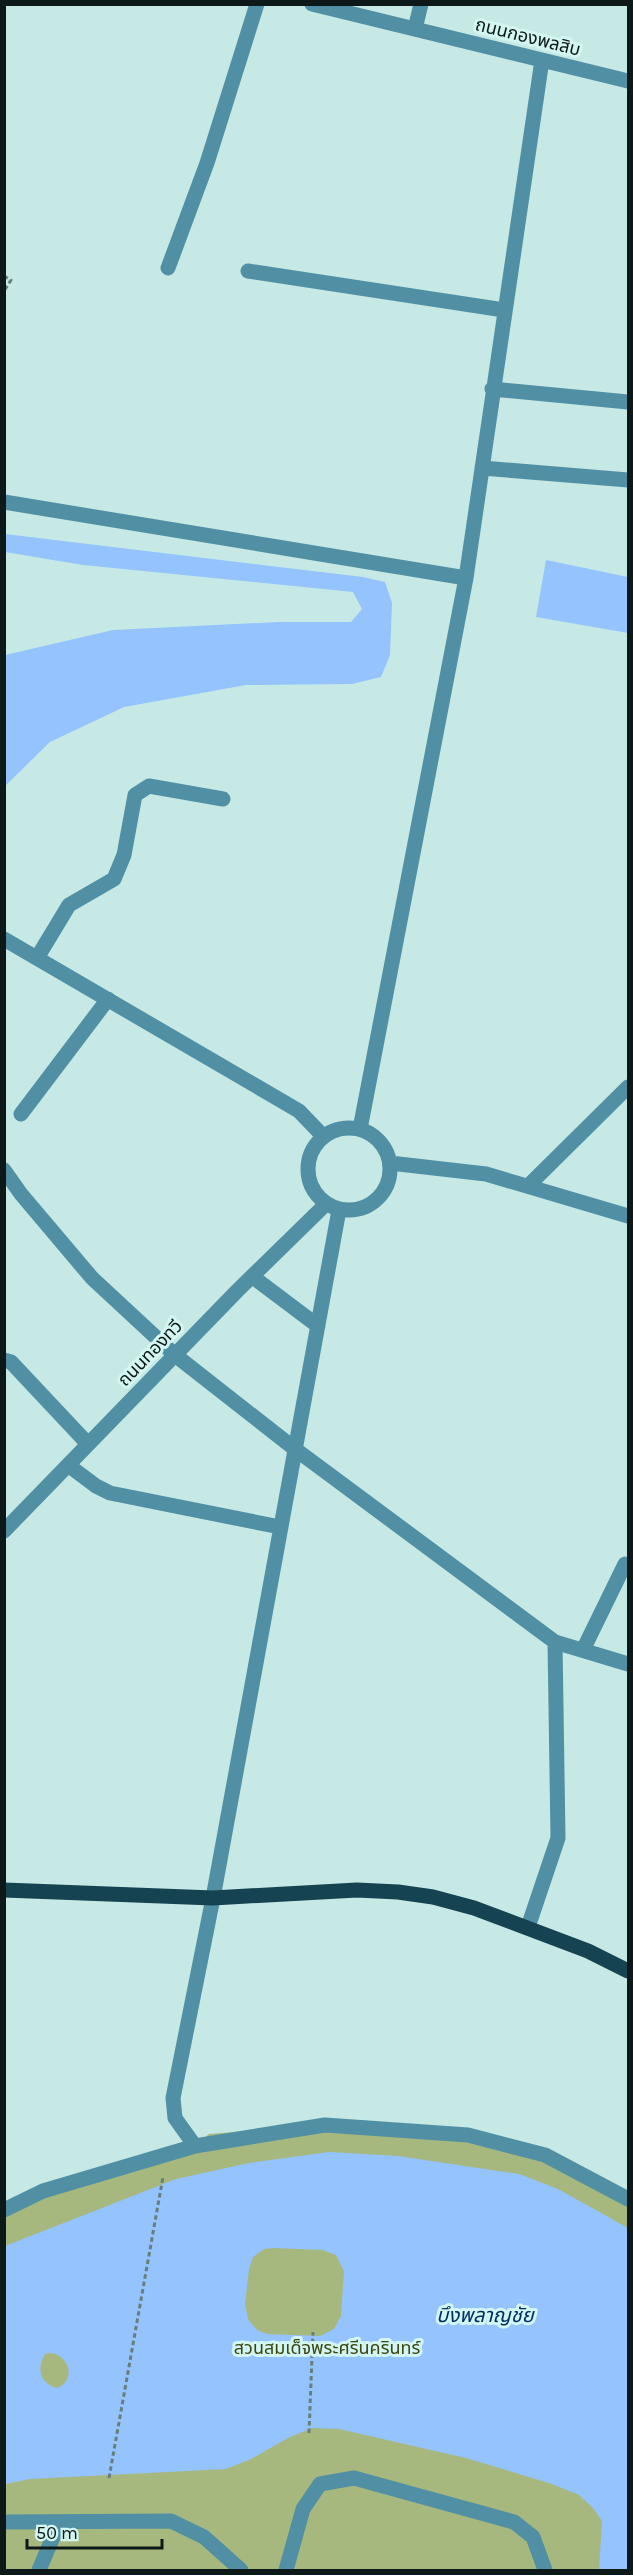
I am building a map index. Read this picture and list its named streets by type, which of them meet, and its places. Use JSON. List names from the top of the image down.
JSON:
{
  "streets": {
    "street": ["ถนนกองพลสิบ", "ถนนทองทวี"]
  },
  "water": ["บึงพลาญชัย"],
  "parks": ["สวนสมเด็จพระศรีนครินทร์"],
  "scale_bar": "50 m"
}
